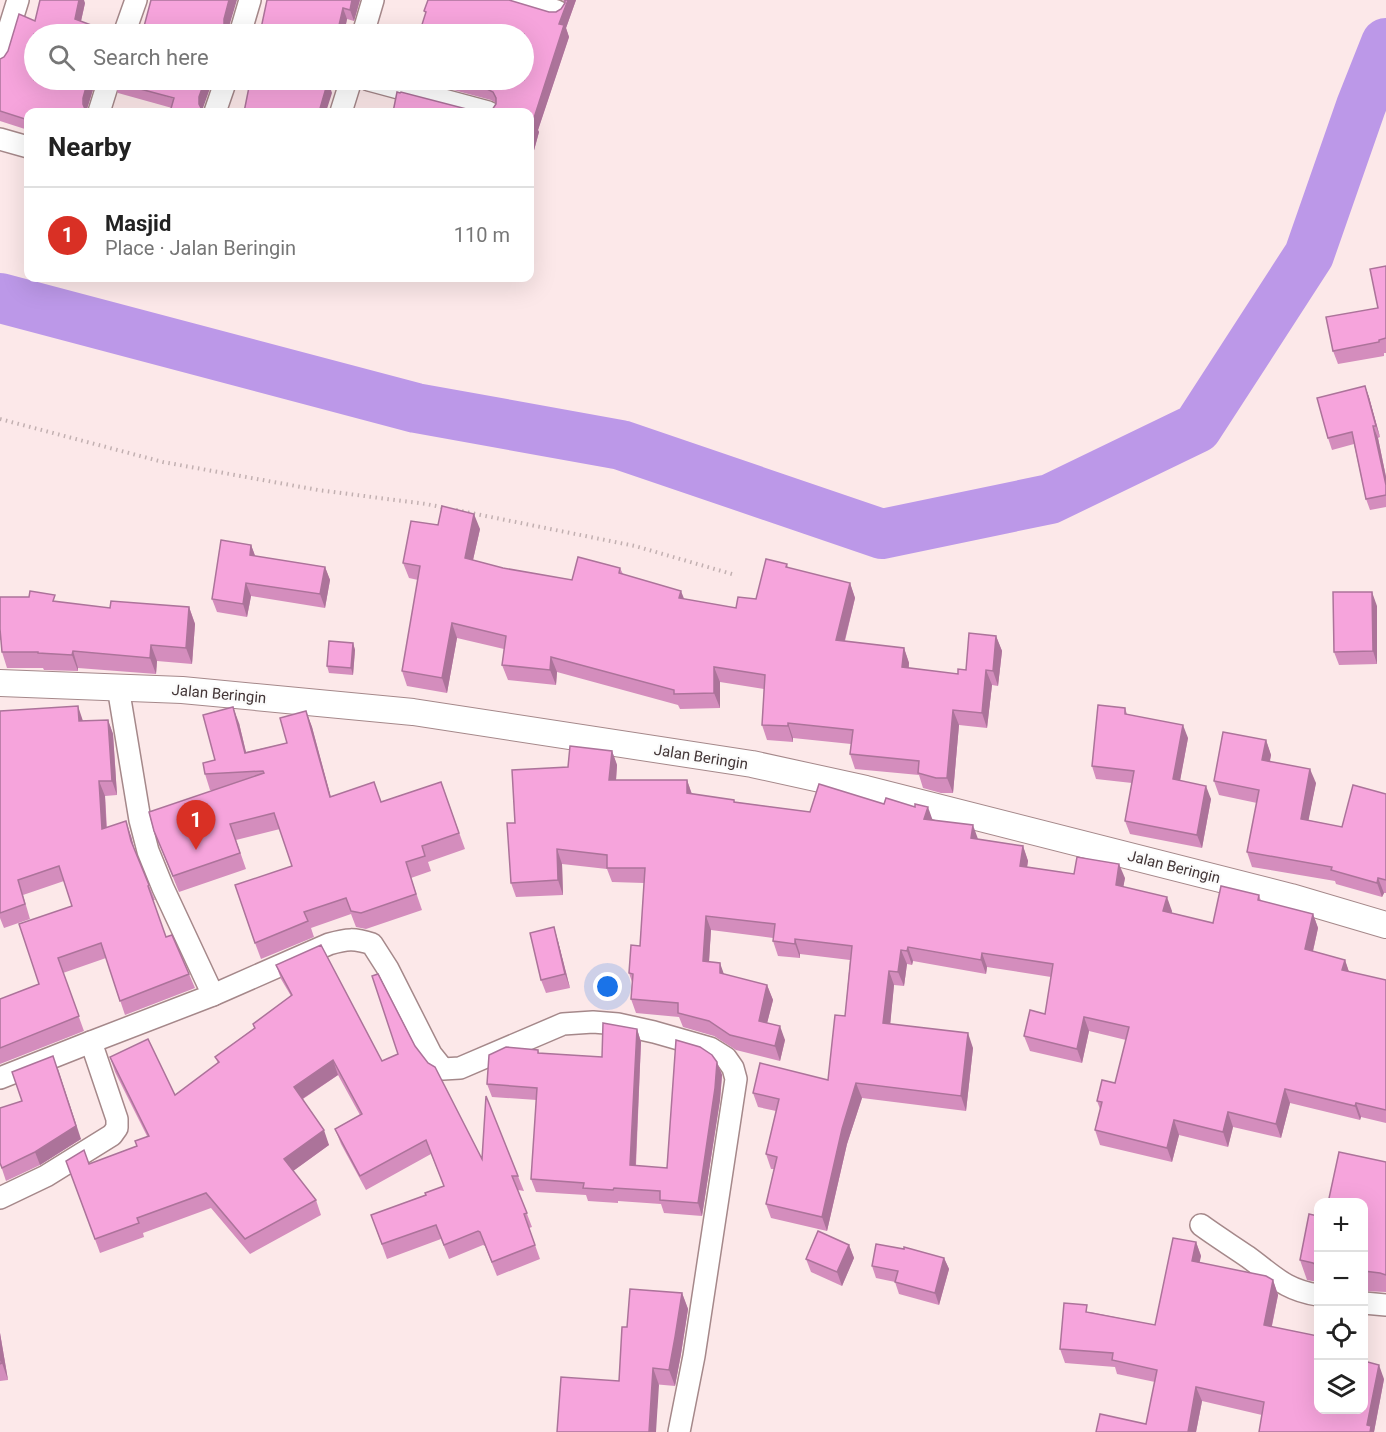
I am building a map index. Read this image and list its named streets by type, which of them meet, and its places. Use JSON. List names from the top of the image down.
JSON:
{
  "streets": {
    "street": ["Jalan Beringin"]
  },
  "page": {
    "search": "Search here",
    "heading": "Nearby",
    "list": [
      {
        "mark": "1",
        "name": "Masjid",
        "note": "Place · Jalan Beringin",
        "value": "110 m"
      }
    ],
    "pins": "1",
    "map_buttons": ["+", "−"]
  }
}
